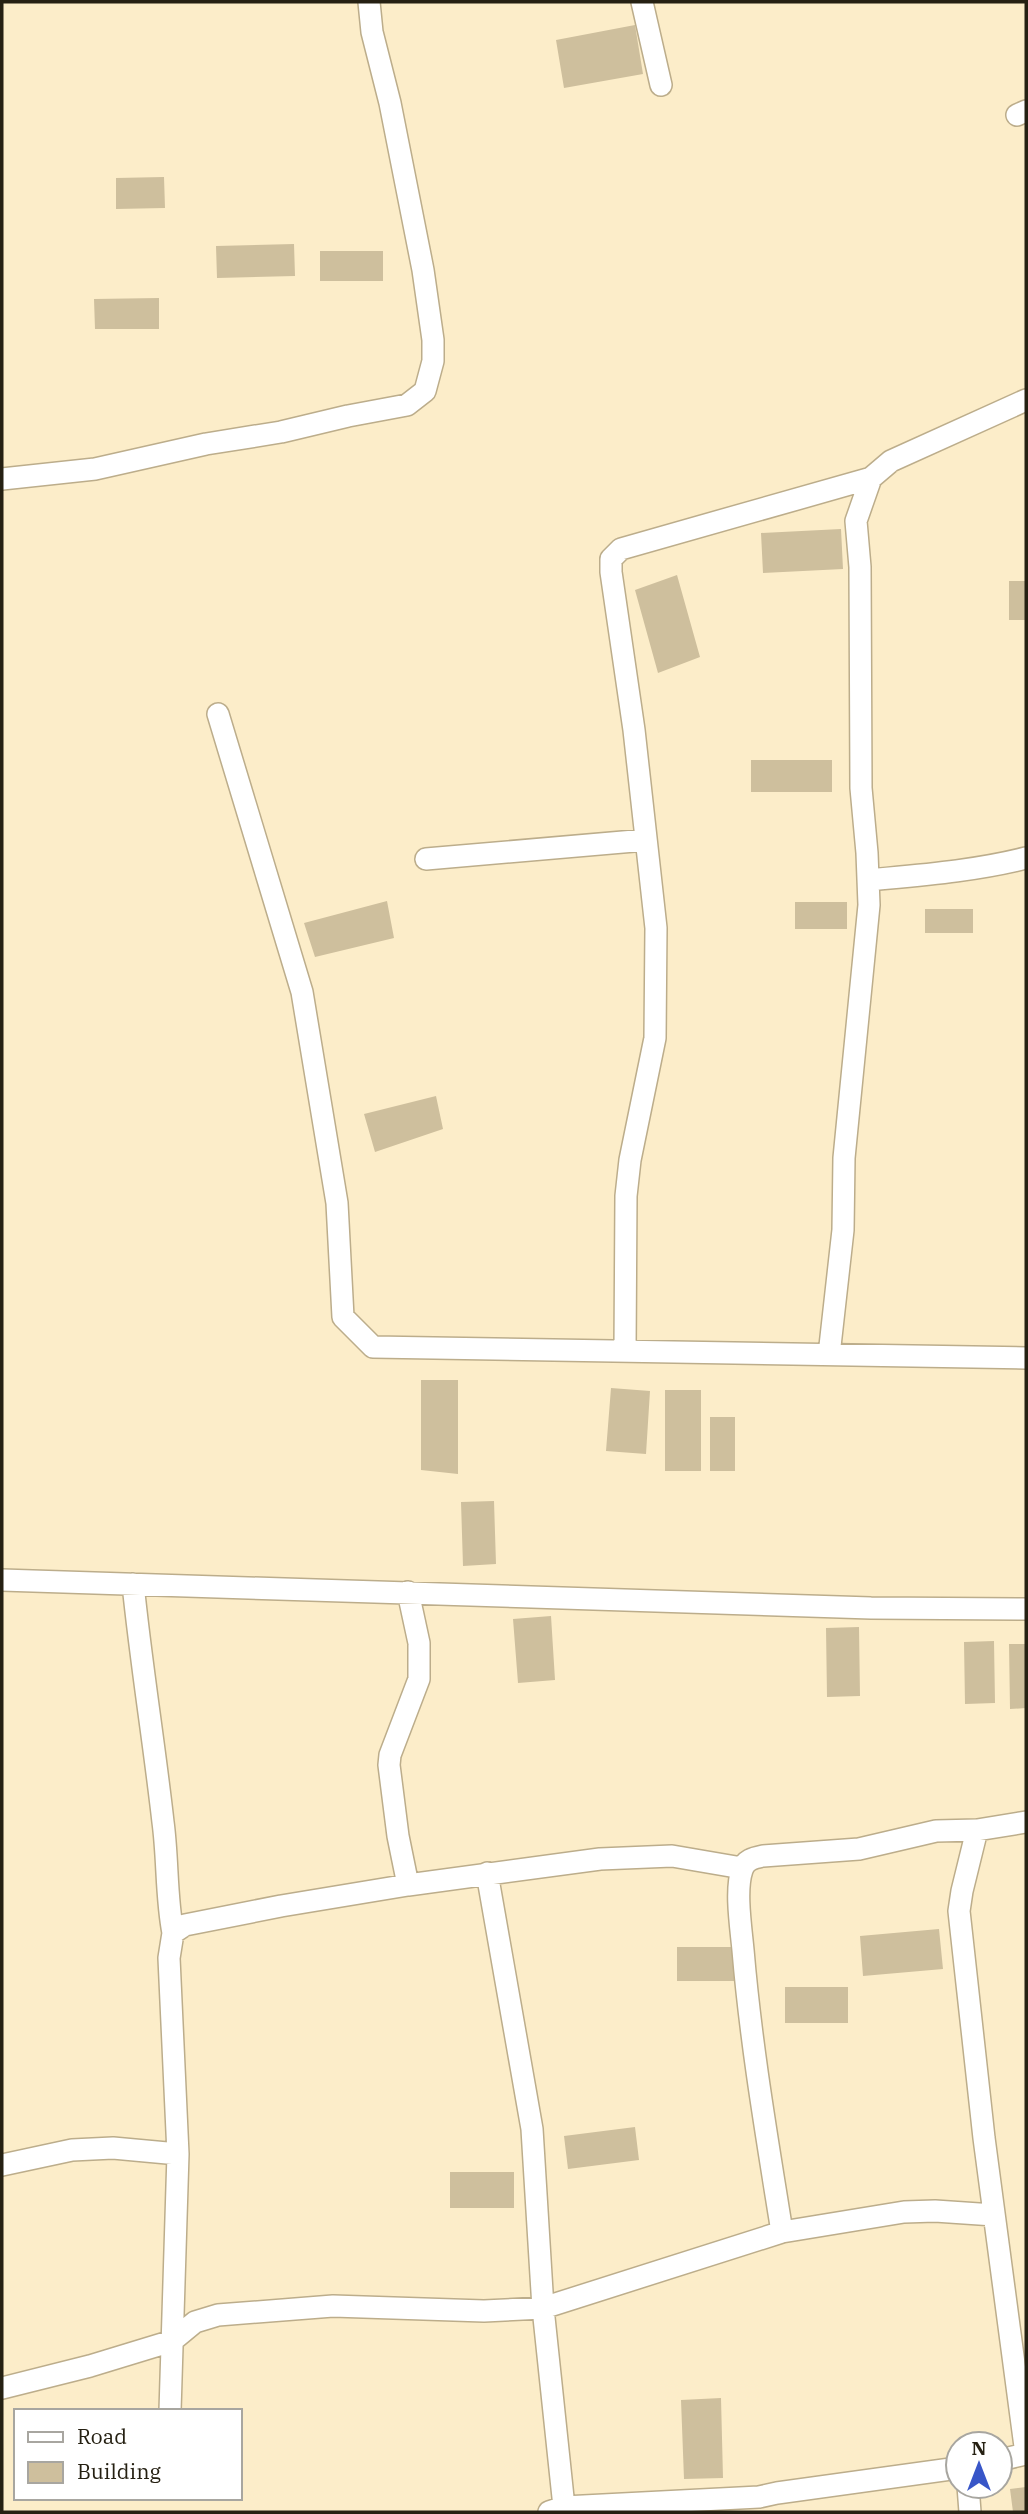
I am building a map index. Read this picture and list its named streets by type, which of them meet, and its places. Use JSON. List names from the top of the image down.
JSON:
{
  "legend": ["Road", "Building"],
  "north": "top"
}
